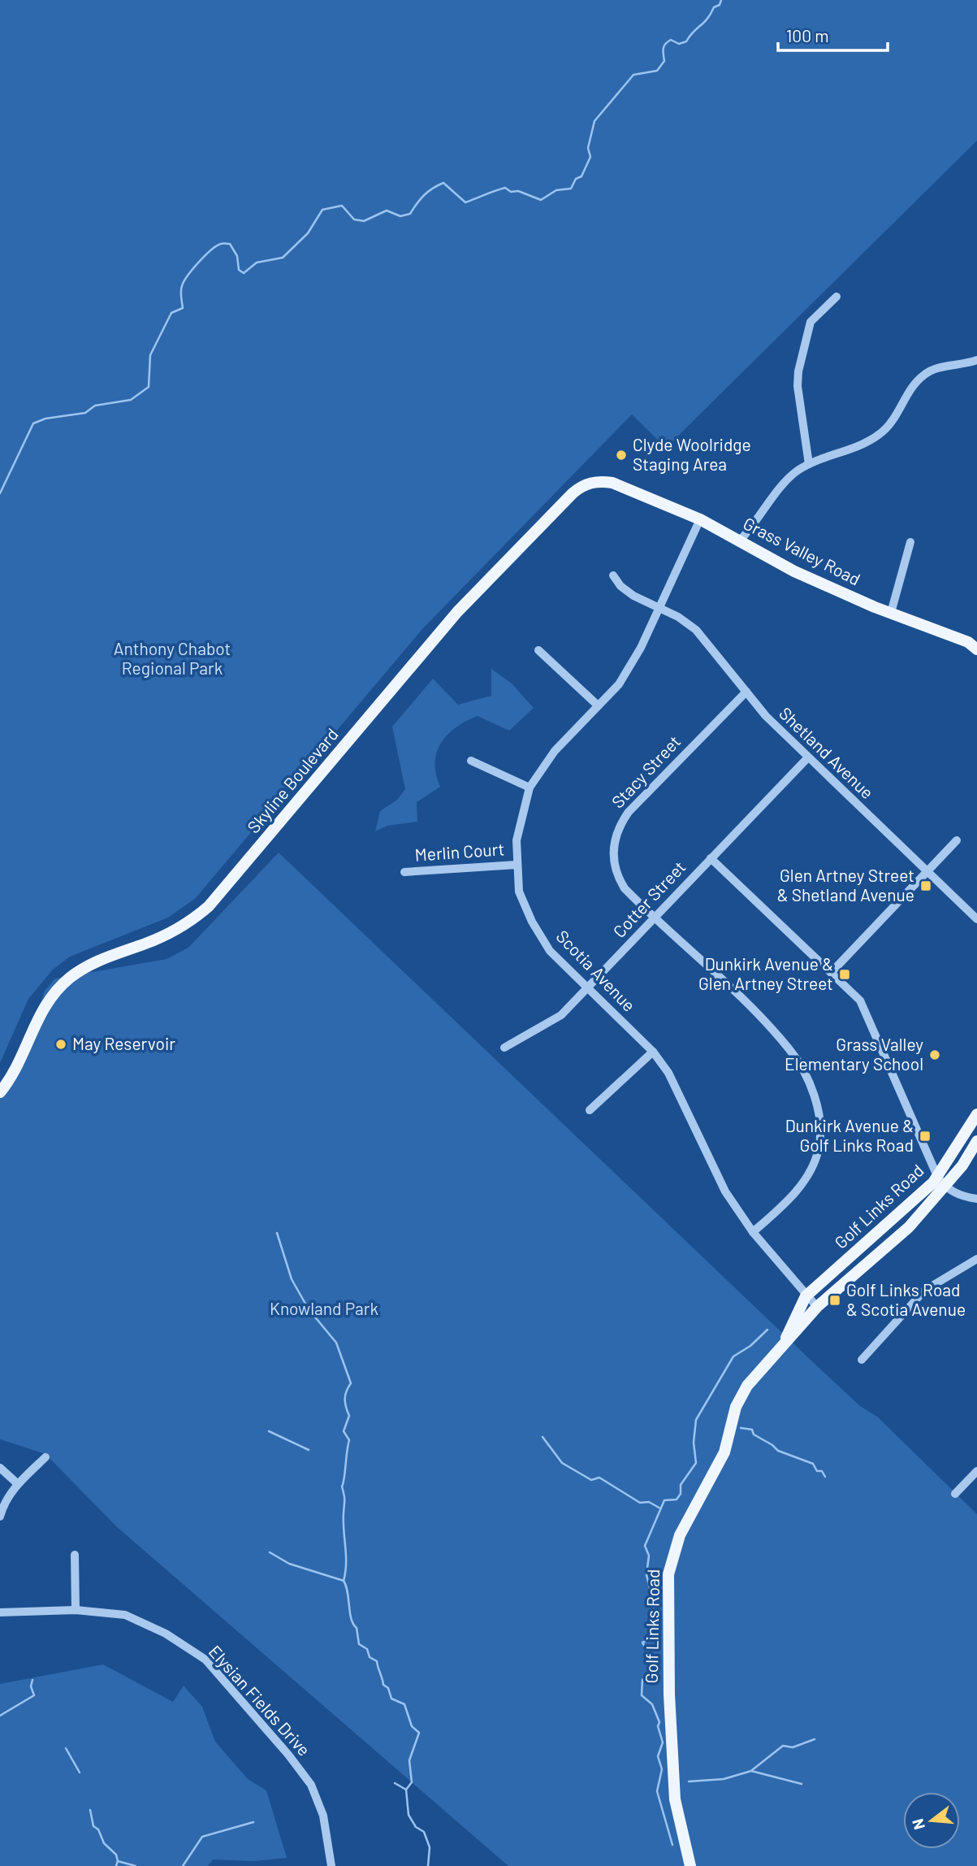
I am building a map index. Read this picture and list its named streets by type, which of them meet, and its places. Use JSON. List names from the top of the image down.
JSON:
{
  "streets": {
    "main road": ["Grass Valley Road", "Skyline Boulevard", "Golf Links Road"],
    "street": [
      "Shetland Avenue",
      "Stacy Street",
      "Merlin Court",
      "Cotter Street",
      "Scotia Avenue",
      "Elysian Fields Drive"
    ]
  },
  "crossings": [
    ["Grass Valley Road", "Skyline Boulevard"],
    ["Grass Valley Road", "Scotia Avenue"],
    ["Shetland Avenue", "Stacy Street"],
    ["Shetland Avenue", "Cotter Street"],
    ["Shetland Avenue", "Scotia Avenue"],
    ["Stacy Street", "Cotter Street"],
    ["Stacy Street", "Scotia Avenue"],
    ["Merlin Court", "Scotia Avenue"],
    ["Cotter Street", "Scotia Avenue"],
    ["Scotia Avenue", "Golf Links Road"]
  ],
  "parks": ["Anthony Chabot Regional Park", "Knowland Park"],
  "places": {
    "other": ["Clyde Woolridge Staging Area", "May Reservoir", "Grass Valley Elementary School"],
    "transit": [
      "Glen Artney Street & Shetland Avenue",
      "Dunkirk Avenue & Glen Artney Street",
      "Dunkirk Avenue & Golf Links Road",
      "Golf Links Road & Scotia Avenue"
    ]
  },
  "scale_bar": "100 m",
  "north": "left"
}
